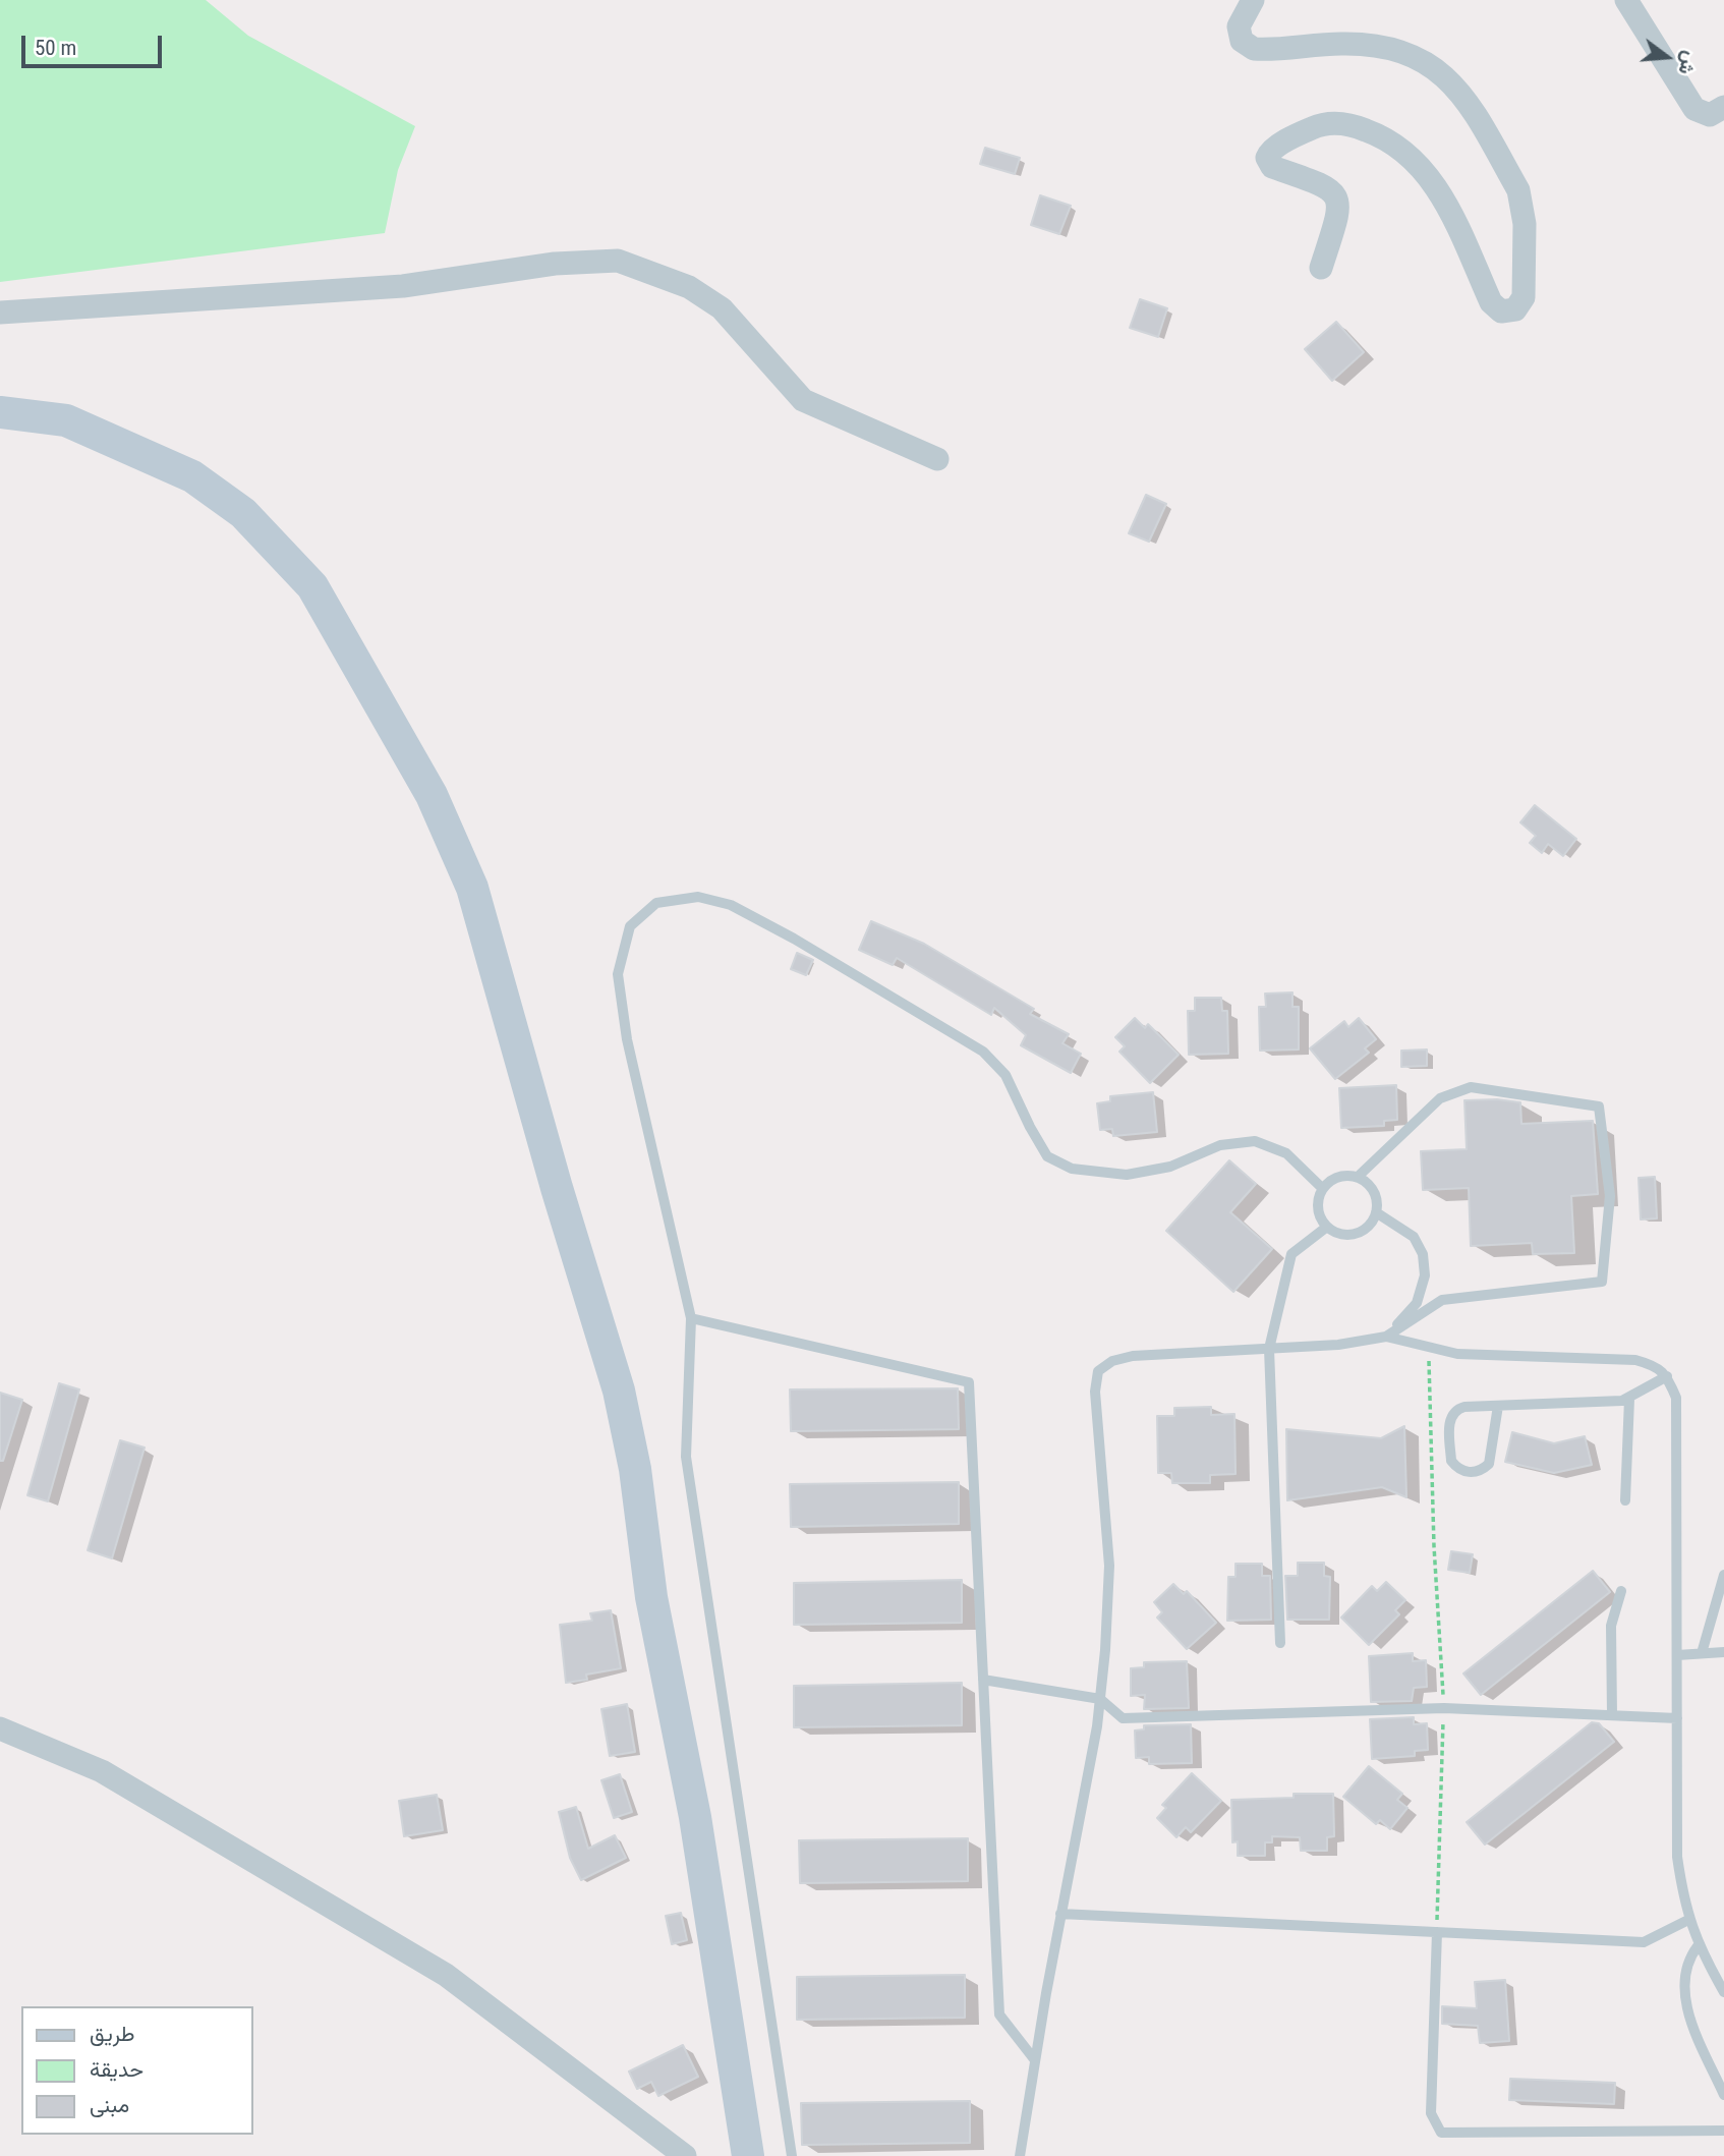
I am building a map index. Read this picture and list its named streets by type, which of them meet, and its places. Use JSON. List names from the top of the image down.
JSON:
{
  "legend": ["طريق", "حديقة", "مبنى"],
  "scale_bar": "50 m",
  "north": "right"
}
